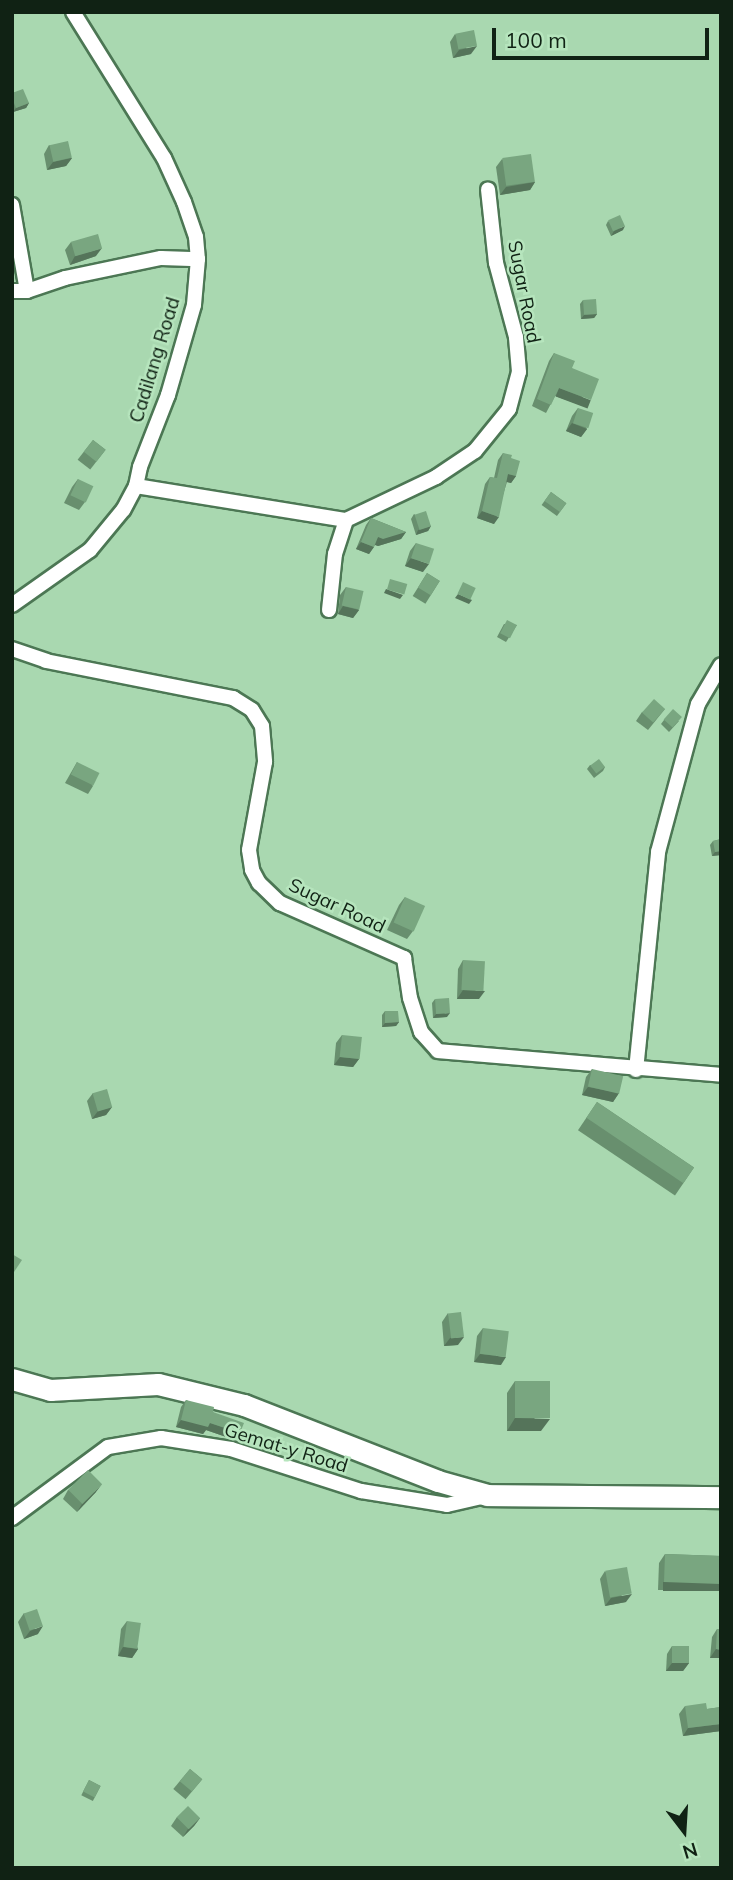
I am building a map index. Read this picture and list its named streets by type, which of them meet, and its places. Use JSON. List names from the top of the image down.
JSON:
{
  "streets": {
    "street": ["Sugar Road", "Cadilang Road", "Gemat-y Road"]
  },
  "scale_bar": "100 m",
  "north": "bottom"
}
